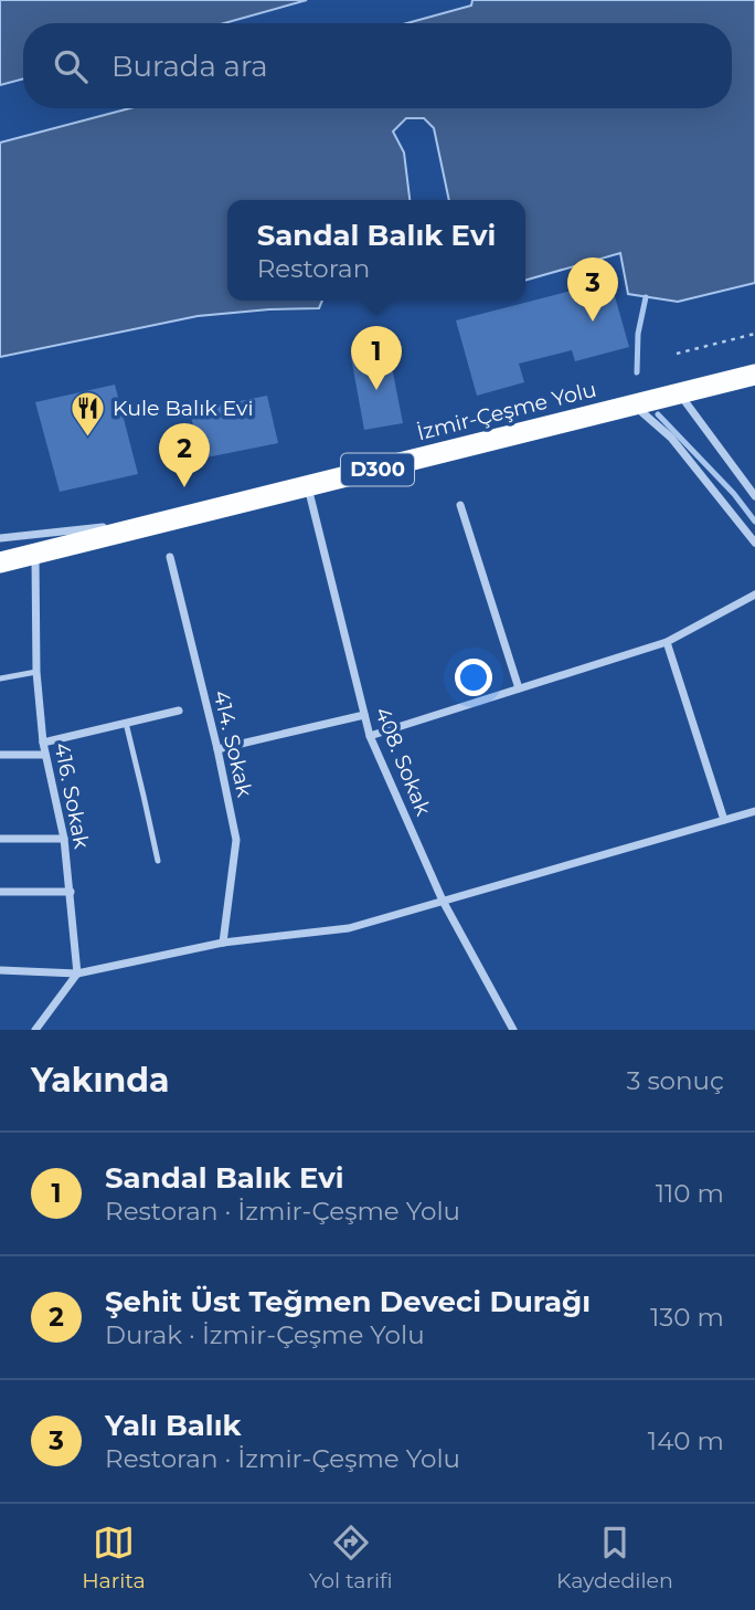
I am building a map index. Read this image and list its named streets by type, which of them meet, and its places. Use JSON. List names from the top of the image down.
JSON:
{
  "streets": {
    "highway": ["İzmir-Çeşme Yolu", "D300"],
    "street": ["414. Sokak", "408. Sokak", "416. Sokak"]
  },
  "crossings": [
    ["İzmir-Çeşme Yolu", "408. Sokak"],
    ["İzmir-Çeşme Yolu", "416. Sokak"]
  ],
  "places": {
    "restaurant": ["Kule Balık Evi"]
  },
  "page": {
    "search": "Burada ara",
    "popup": ["Sandal Balık Evi", "Restoran"],
    "pins": ["3", "1", "2"],
    "heading": ["Yakında", "3 sonuç"],
    "list": [
      {
        "mark": "1",
        "name": "Sandal Balık Evi",
        "note": "Restoran · İzmir-Çeşme Yolu",
        "value": "110 m"
      },
      {
        "mark": "2",
        "name": "Şehit Üst Teğmen Deveci Durağı",
        "note": "Durak · İzmir-Çeşme Yolu",
        "value": "130 m"
      },
      {
        "mark": "3",
        "name": "Yalı Balık",
        "note": "Restoran · İzmir-Çeşme Yolu",
        "value": "140 m"
      }
    ],
    "nav": ["Harita", "Yol tarifi", "Kaydedilen"]
  }
}
